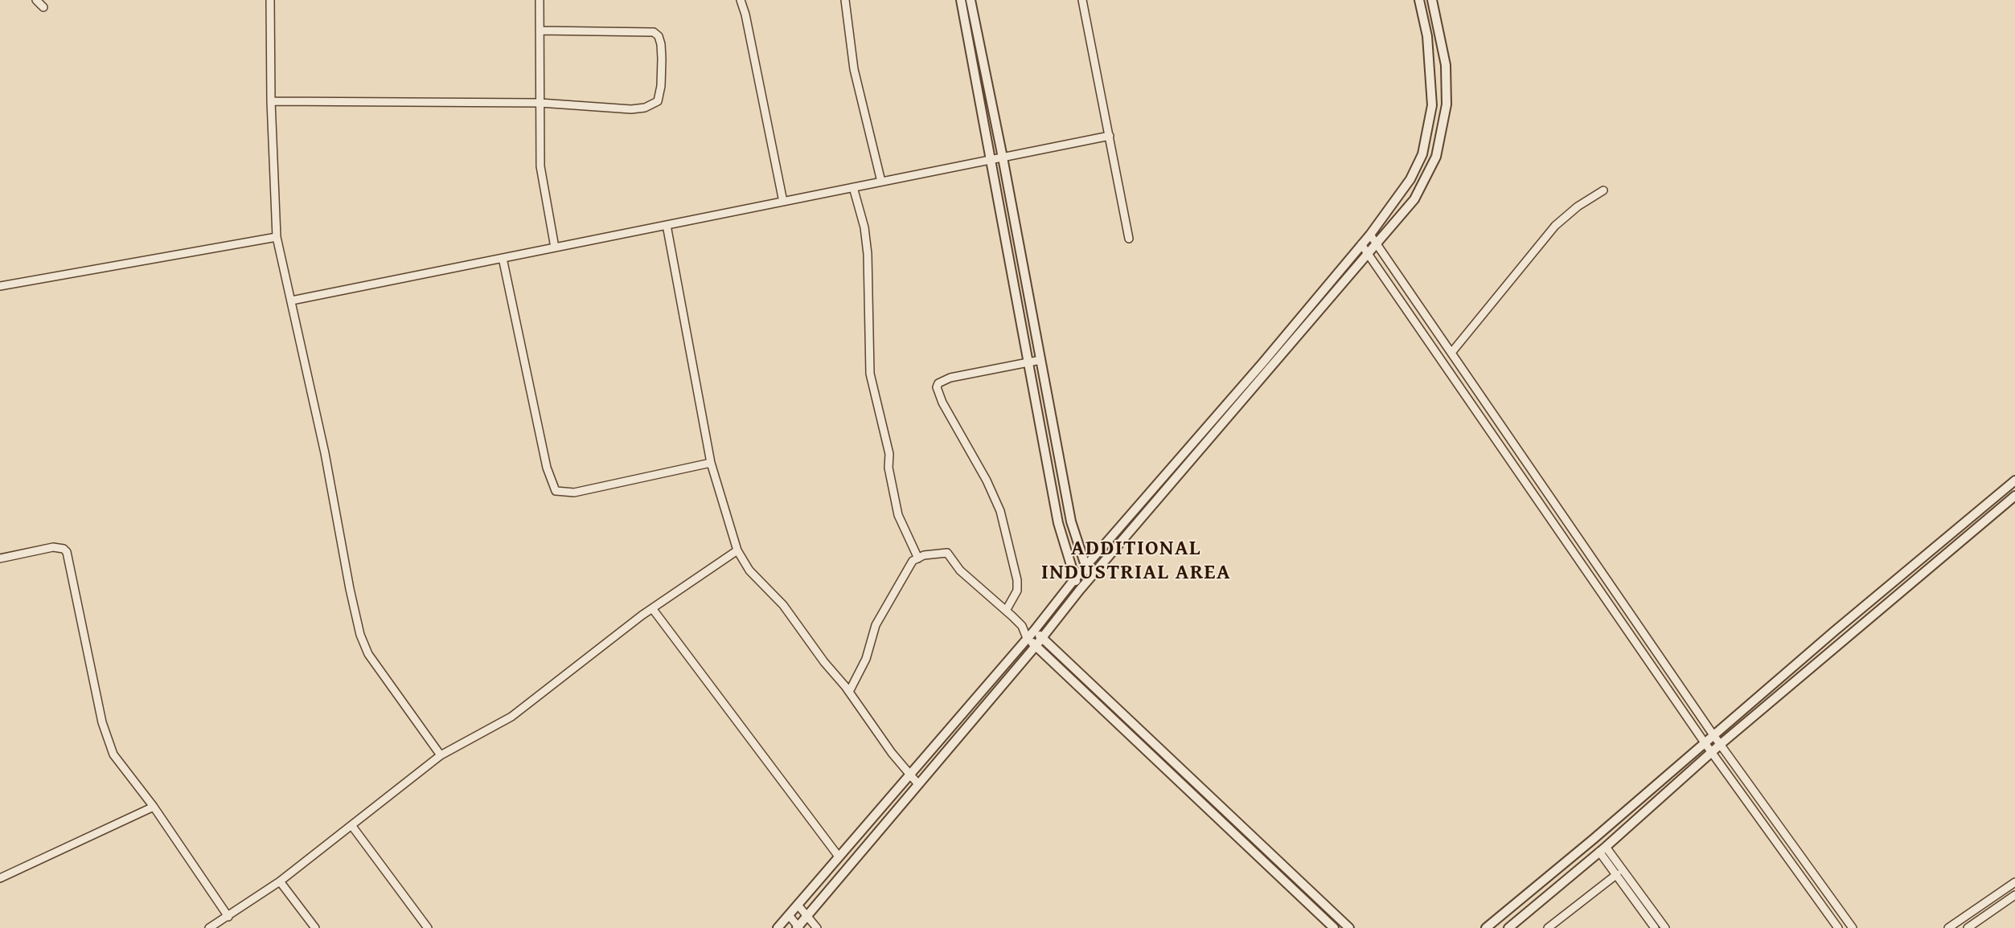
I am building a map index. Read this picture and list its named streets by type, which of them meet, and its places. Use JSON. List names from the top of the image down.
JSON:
{
  "districts": ["ADDITIONAL INDUSTRIAL AREA"]
}
